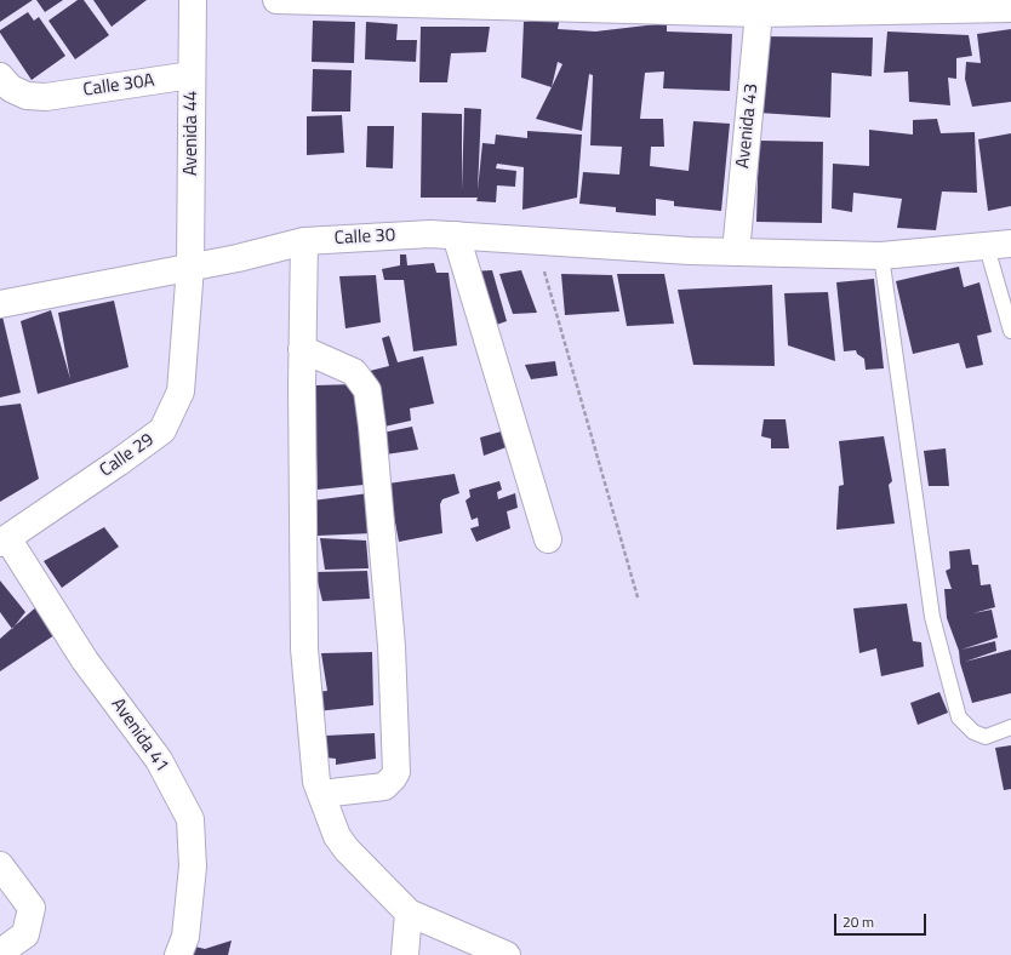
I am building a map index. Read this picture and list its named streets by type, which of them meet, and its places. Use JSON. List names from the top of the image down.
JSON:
{
  "streets": {
    "street": [
      "Calle 30A",
      "Avenida 43",
      "Avenida 44",
      "Calle 30",
      "Calle 29",
      "Avenida 41"
    ]
  },
  "crossings": [
    ["Calle 30A", "Avenida 44"],
    ["Avenida 43", "Calle 30"],
    ["Avenida 44", "Calle 30"],
    ["Avenida 44", "Calle 29"],
    ["Calle 30", "Calle 29"],
    ["Calle 29", "Avenida 41"]
  ],
  "scale_bar": "20 m"
}
